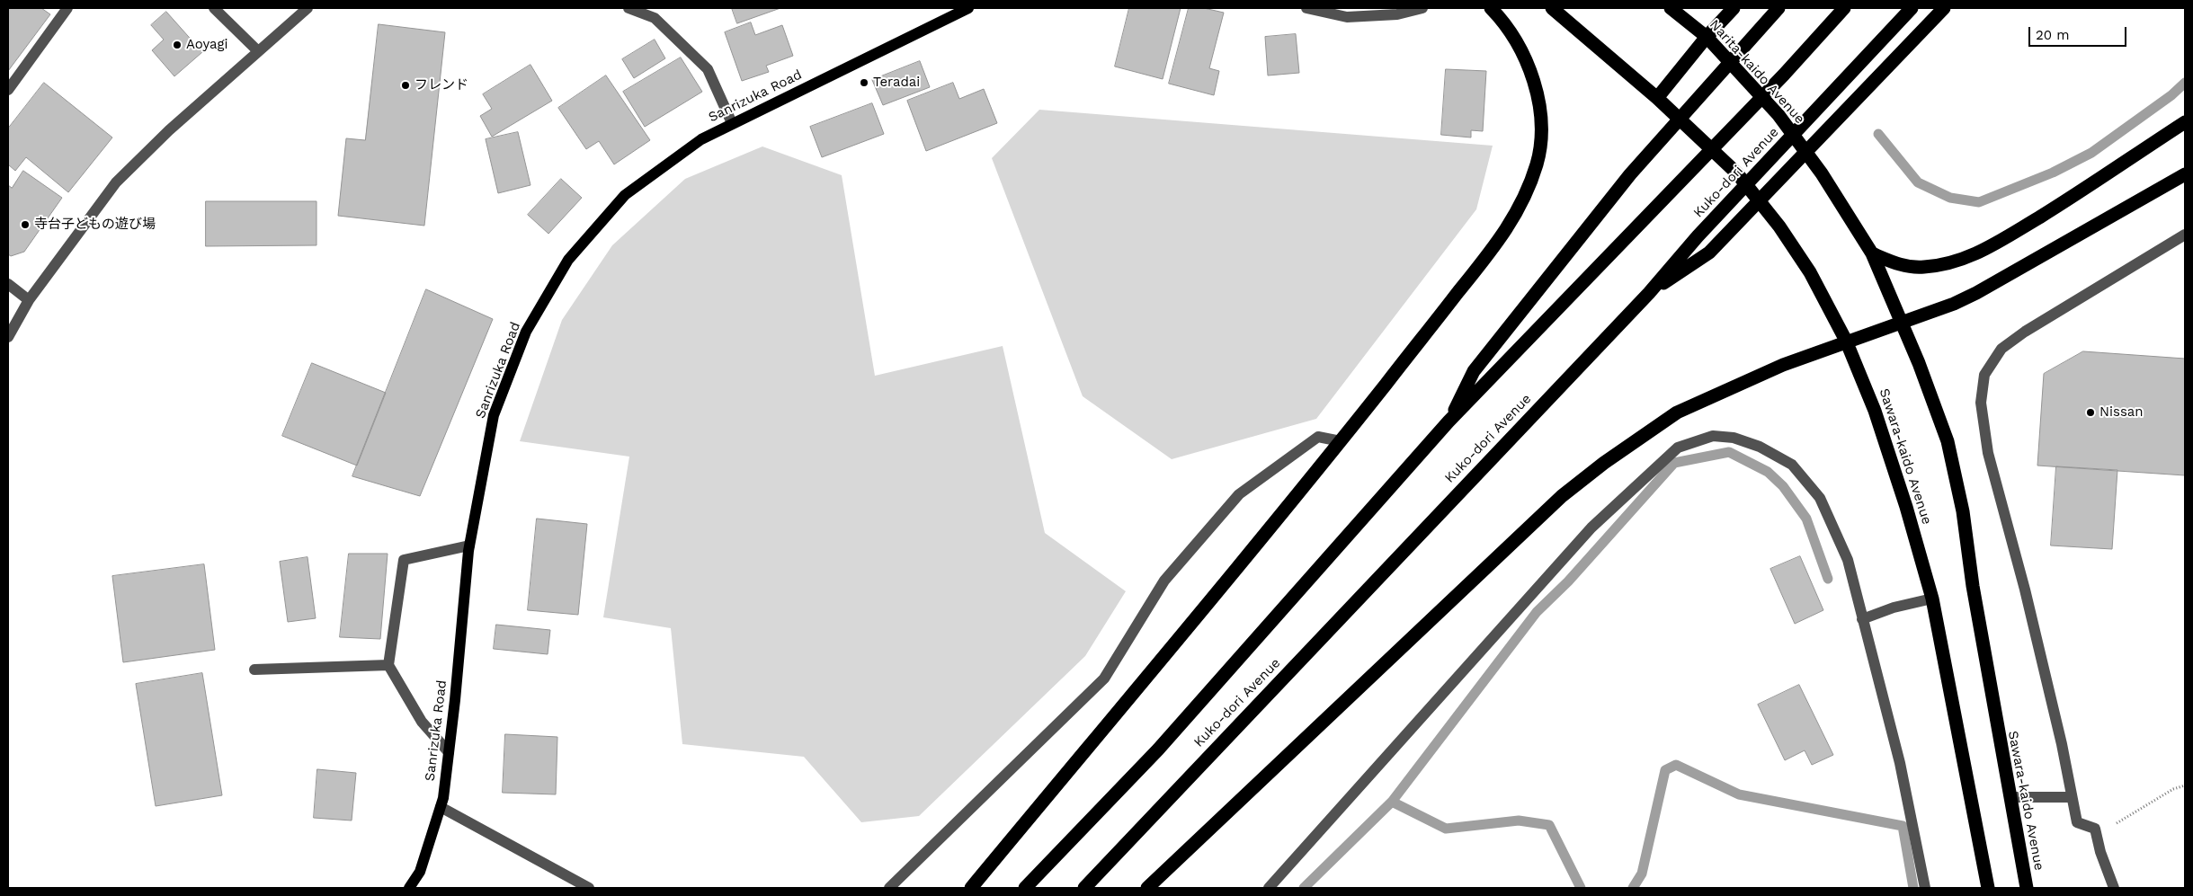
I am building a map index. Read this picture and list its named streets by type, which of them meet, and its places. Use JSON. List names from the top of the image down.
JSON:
{
  "streets": {
    "highway": ["Narita-kaido Avenue", "Kuko-dori Avenue", "Sawara-kaido Avenue"],
    "main road": ["Sanrizuka Road"]
  },
  "crossings": [
    ["Narita-kaido Avenue", "Sawara-kaido Avenue"]
  ],
  "places": [
    "Aoyagi",
    "Teradai",
    "フレンド",
    "寺台子どもの遊び場",
    "Nissan"
  ],
  "scale_bar": "20 m"
}
